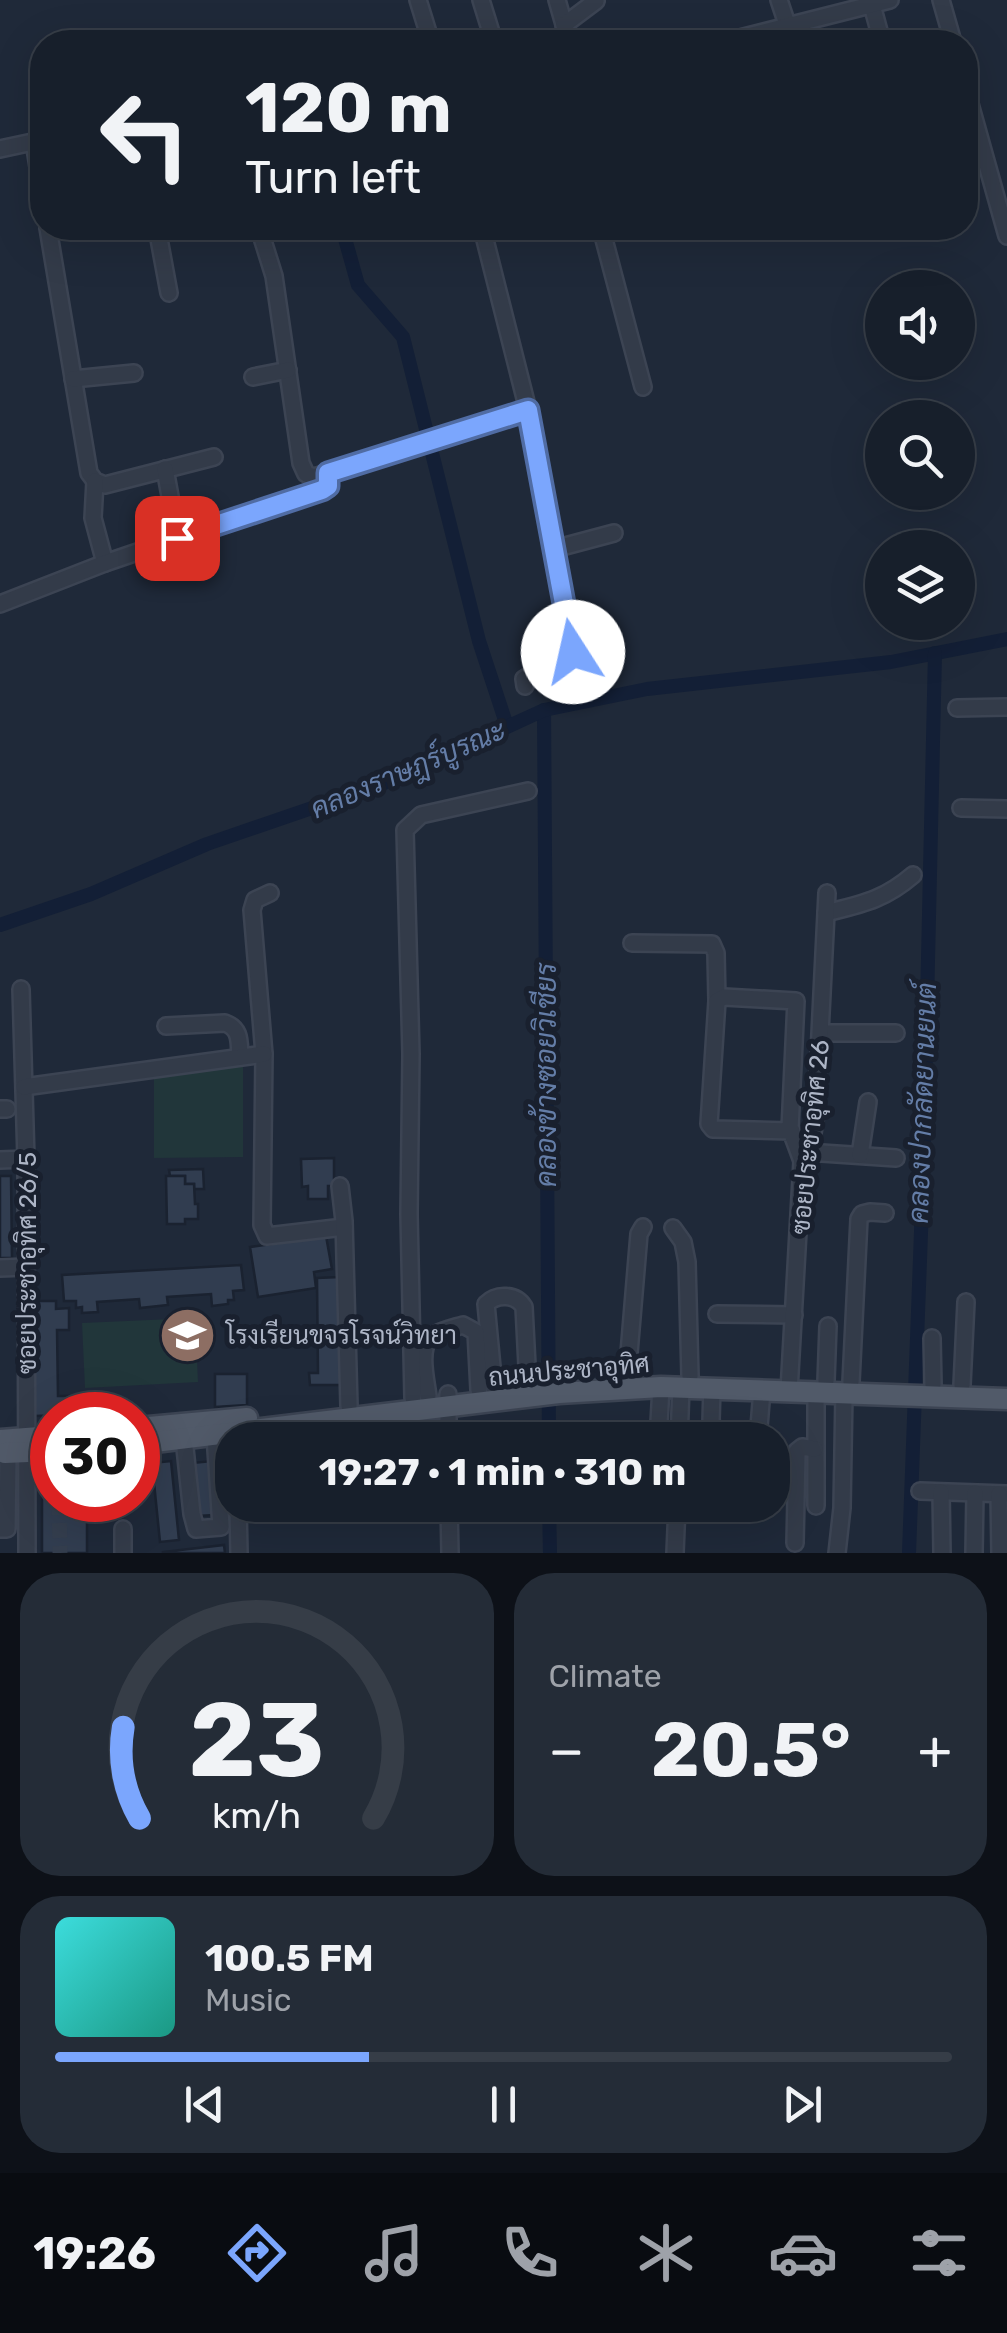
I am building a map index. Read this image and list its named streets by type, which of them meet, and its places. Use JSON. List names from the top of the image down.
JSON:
{
  "streets": {
    "main road": ["ถนนประชาอุทิศ"],
    "street": ["ซอยประชาอุทิศ 26", "ซอยประชาอุทิศ 26/5"]
  },
  "crossings": [
    ["ซอยประชาอุทิศ 26", "ถนนประชาอุทิศ"]
  ],
  "water": ["คลองราษฎร์บูรณะ", "คลองข้างซอยวิเชียร", "คลองปากลัดยานยนต์"],
  "places": {
    "school or university": ["โรงเรียนขจรโรจน์วิทยา"]
  },
  "page": {
    "turn": ["120 m", "Turn left"],
    "limit": "30",
    "trip": "19:27 · 1 min · 310 m",
    "tile": "Climate",
    "heat": ["−", "20.5°", "+"],
    "song": ["100.5 FM", "Music"],
    "tabs": "19:26",
    "gauge": ["23", "km/h"]
  }
}
